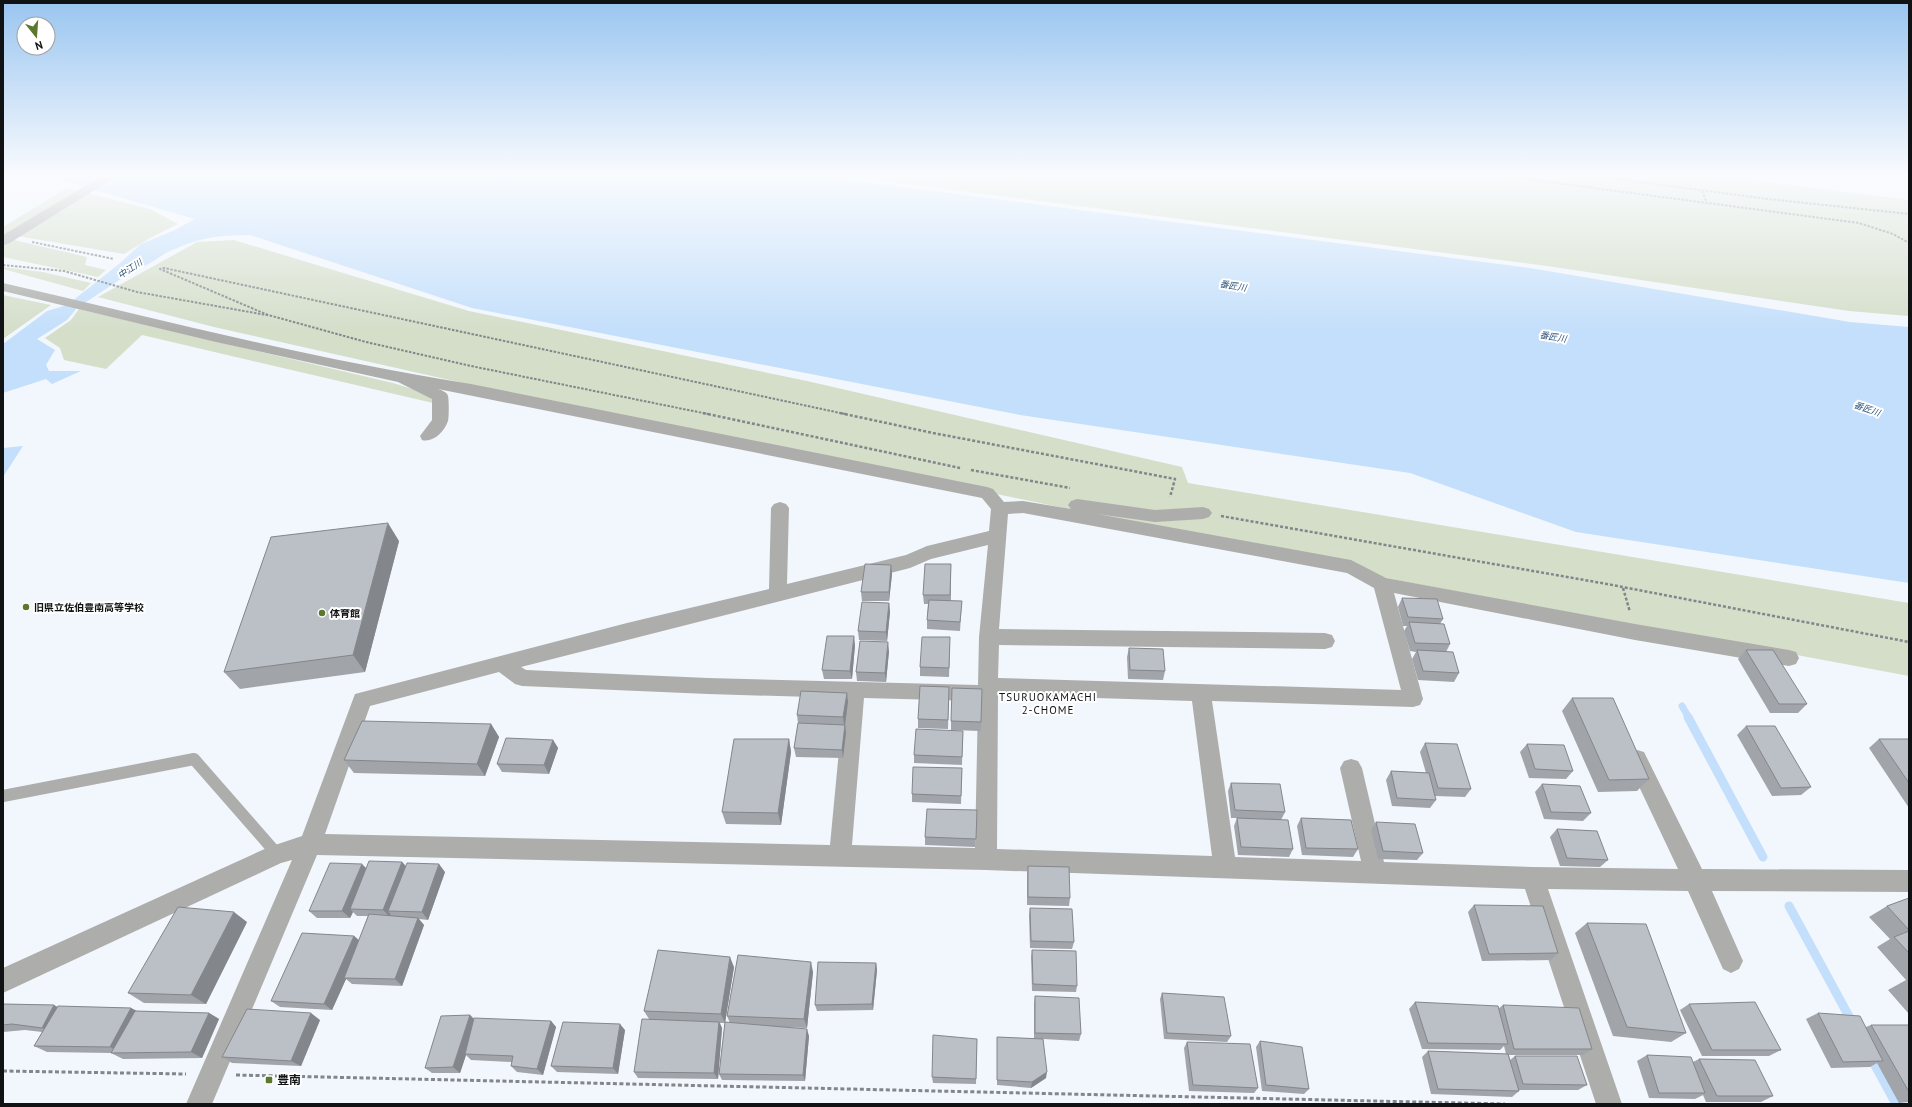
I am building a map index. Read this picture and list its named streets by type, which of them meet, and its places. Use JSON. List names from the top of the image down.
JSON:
{
  "districts": ["TSURUOKAMACHI 2-CHOME"],
  "water": ["中江川", "番匠川"],
  "places": {
    "other": ["旧県立佐伯豊南高等学校", "体育館"],
    "transit": ["豊南"]
  },
  "north": "bottom"
}
